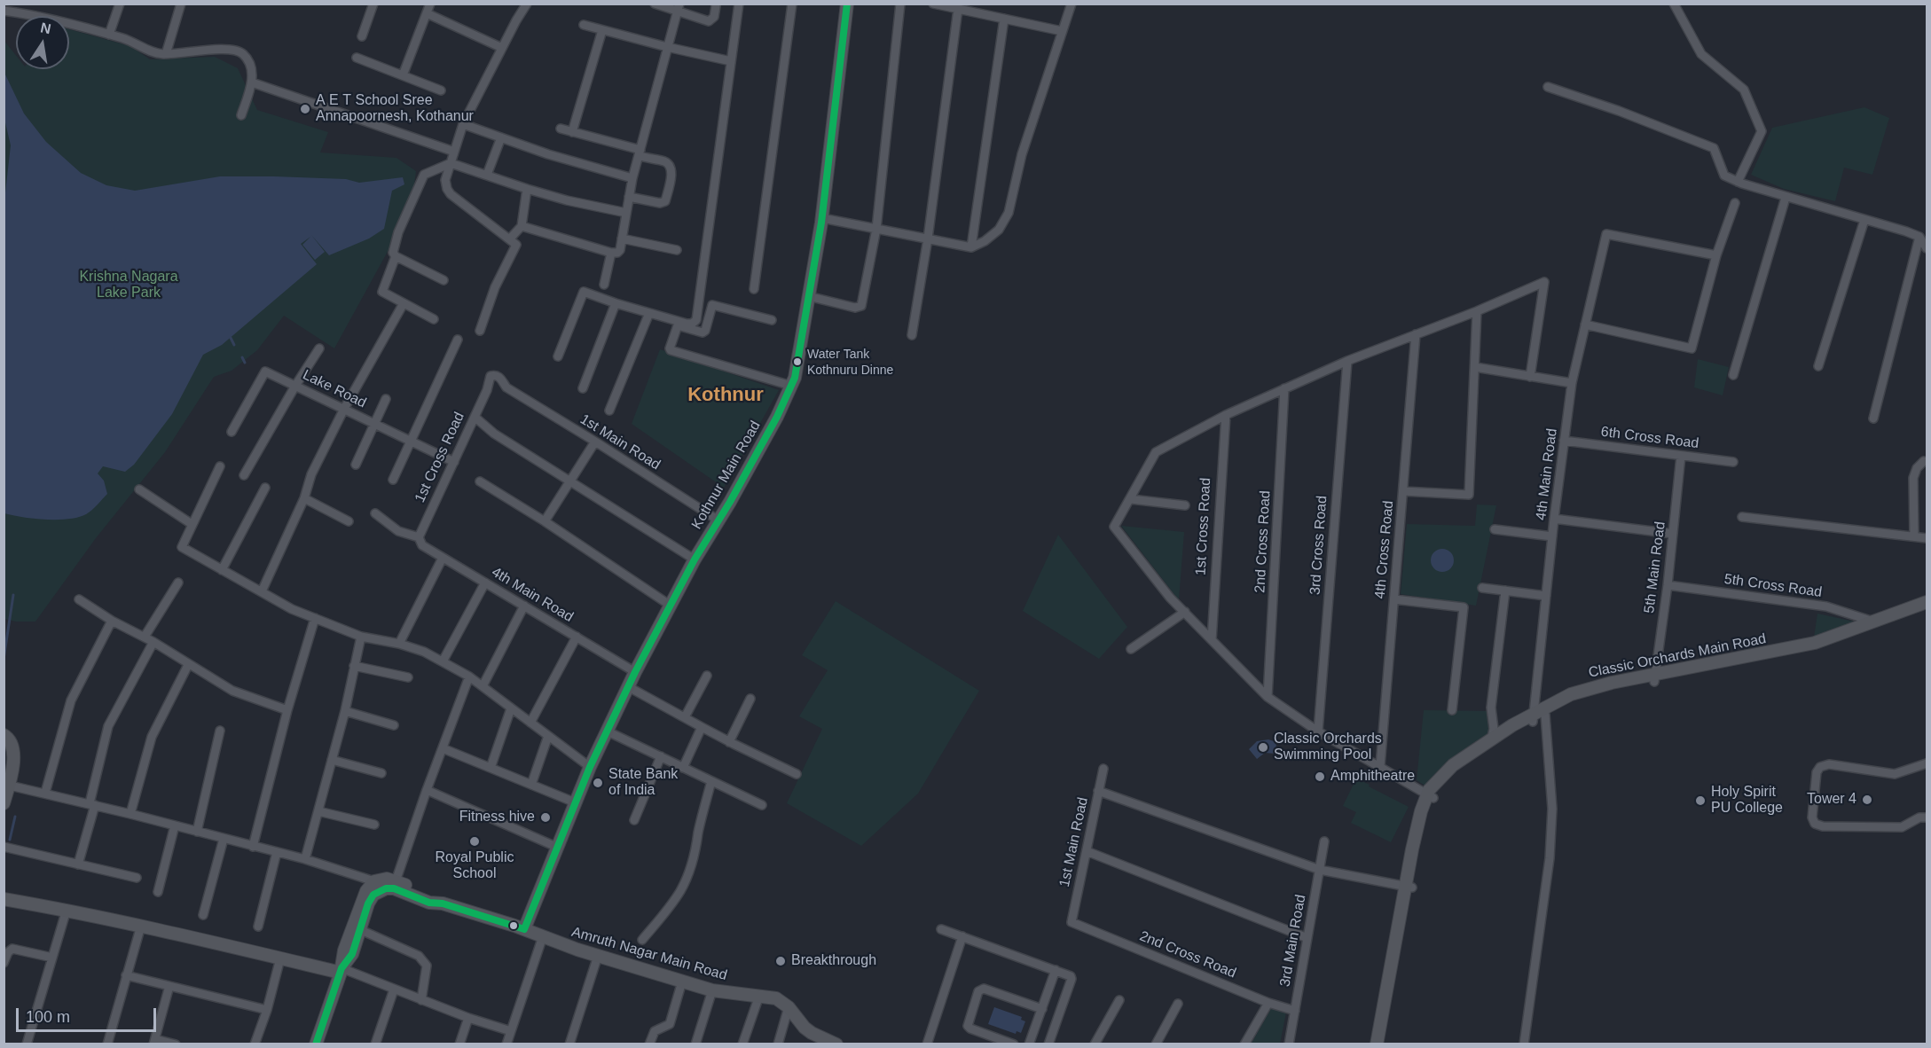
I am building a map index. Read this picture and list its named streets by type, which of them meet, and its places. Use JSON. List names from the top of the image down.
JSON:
{
  "streets": {
    "main road": ["Kothnur Main Road", "Classic Orchards Main Road", "Amruth Nagar Main Road"],
    "street": [
      "Lake Road",
      "6th Cross Road",
      "1st Main Road",
      "1st Cross Road",
      "4th Main Road",
      "2nd Cross Road",
      "3rd Cross Road",
      "4th Cross Road",
      "5th Main Road",
      "5th Cross Road",
      "3rd Main Road"
    ]
  },
  "crossings": [
    ["Lake Road", "1st Cross Road"],
    ["6th Cross Road", "4th Main Road"],
    ["6th Cross Road", "5th Main Road"],
    ["1st Main Road", "1st Cross Road"],
    ["1st Main Road", "Kothnur Main Road"],
    ["1st Main Road", "2nd Cross Road"],
    ["1st Cross Road", "4th Main Road"],
    ["4th Main Road", "Kothnur Main Road"],
    ["4th Main Road", "Classic Orchards Main Road"],
    ["Kothnur Main Road", "Amruth Nagar Main Road"],
    ["2nd Cross Road", "3rd Main Road"],
    ["5th Main Road", "5th Cross Road"],
    ["5th Main Road", "Classic Orchards Main Road"],
    ["5th Cross Road", "Classic Orchards Main Road"]
  ],
  "districts": ["Kothnur"],
  "parks": ["Krishna Nagara Lake Park"],
  "places": [
    "A E T School Sree Annapoornesh, Kothanur",
    "Water Tank Kothnuru Dinne",
    "Classic Orchards Swimming Pool",
    "Amphitheatre",
    "State Bank of India",
    "Tower 4",
    "Holy Spirit PU College",
    "Fitness hive",
    "Royal Public School",
    "Breakthrough"
  ],
  "scale_bar": "100 m",
  "north": "top"
}
